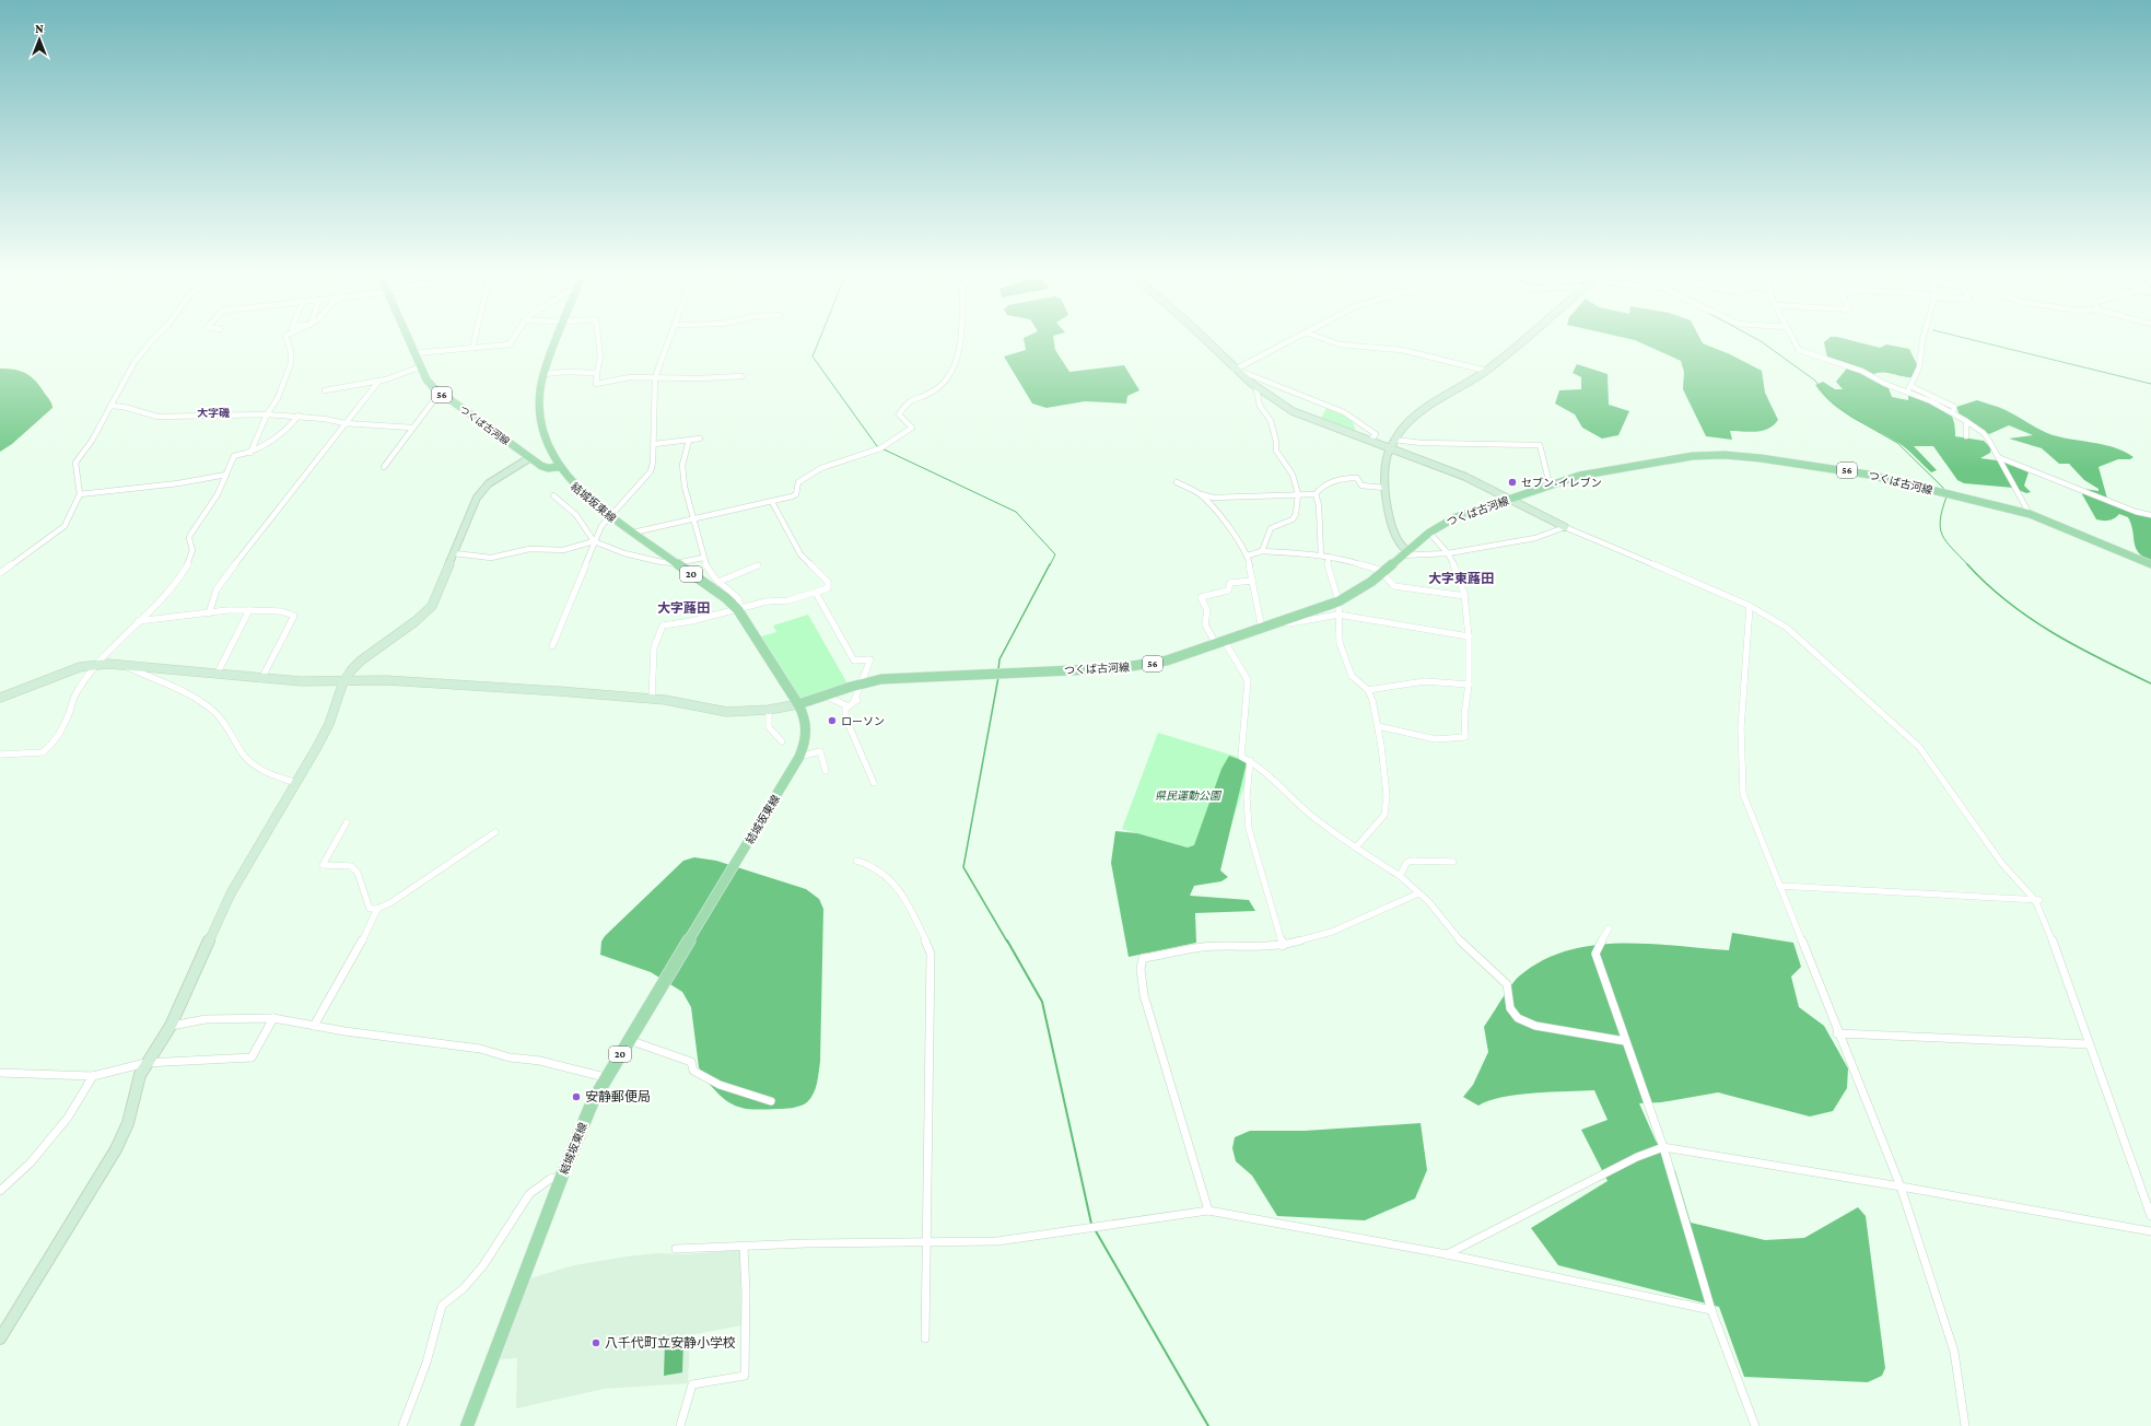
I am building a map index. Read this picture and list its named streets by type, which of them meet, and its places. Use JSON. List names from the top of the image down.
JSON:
{
  "streets": {
    "main road": [
      "56",
      "つくば古河線",
      "結城坂東線",
      "20"
    ]
  },
  "crossings": [
    ["つくば古河線", "結城坂東線"]
  ],
  "districts": ["大字磯", "大字東蕗田", "大字蕗田"],
  "parks": ["県民運動公園"],
  "places": [
    "セブン-イレブン",
    "ローソン",
    "安静郵便局",
    "八千代町立安静小学校"
  ],
  "north": "top"
}
